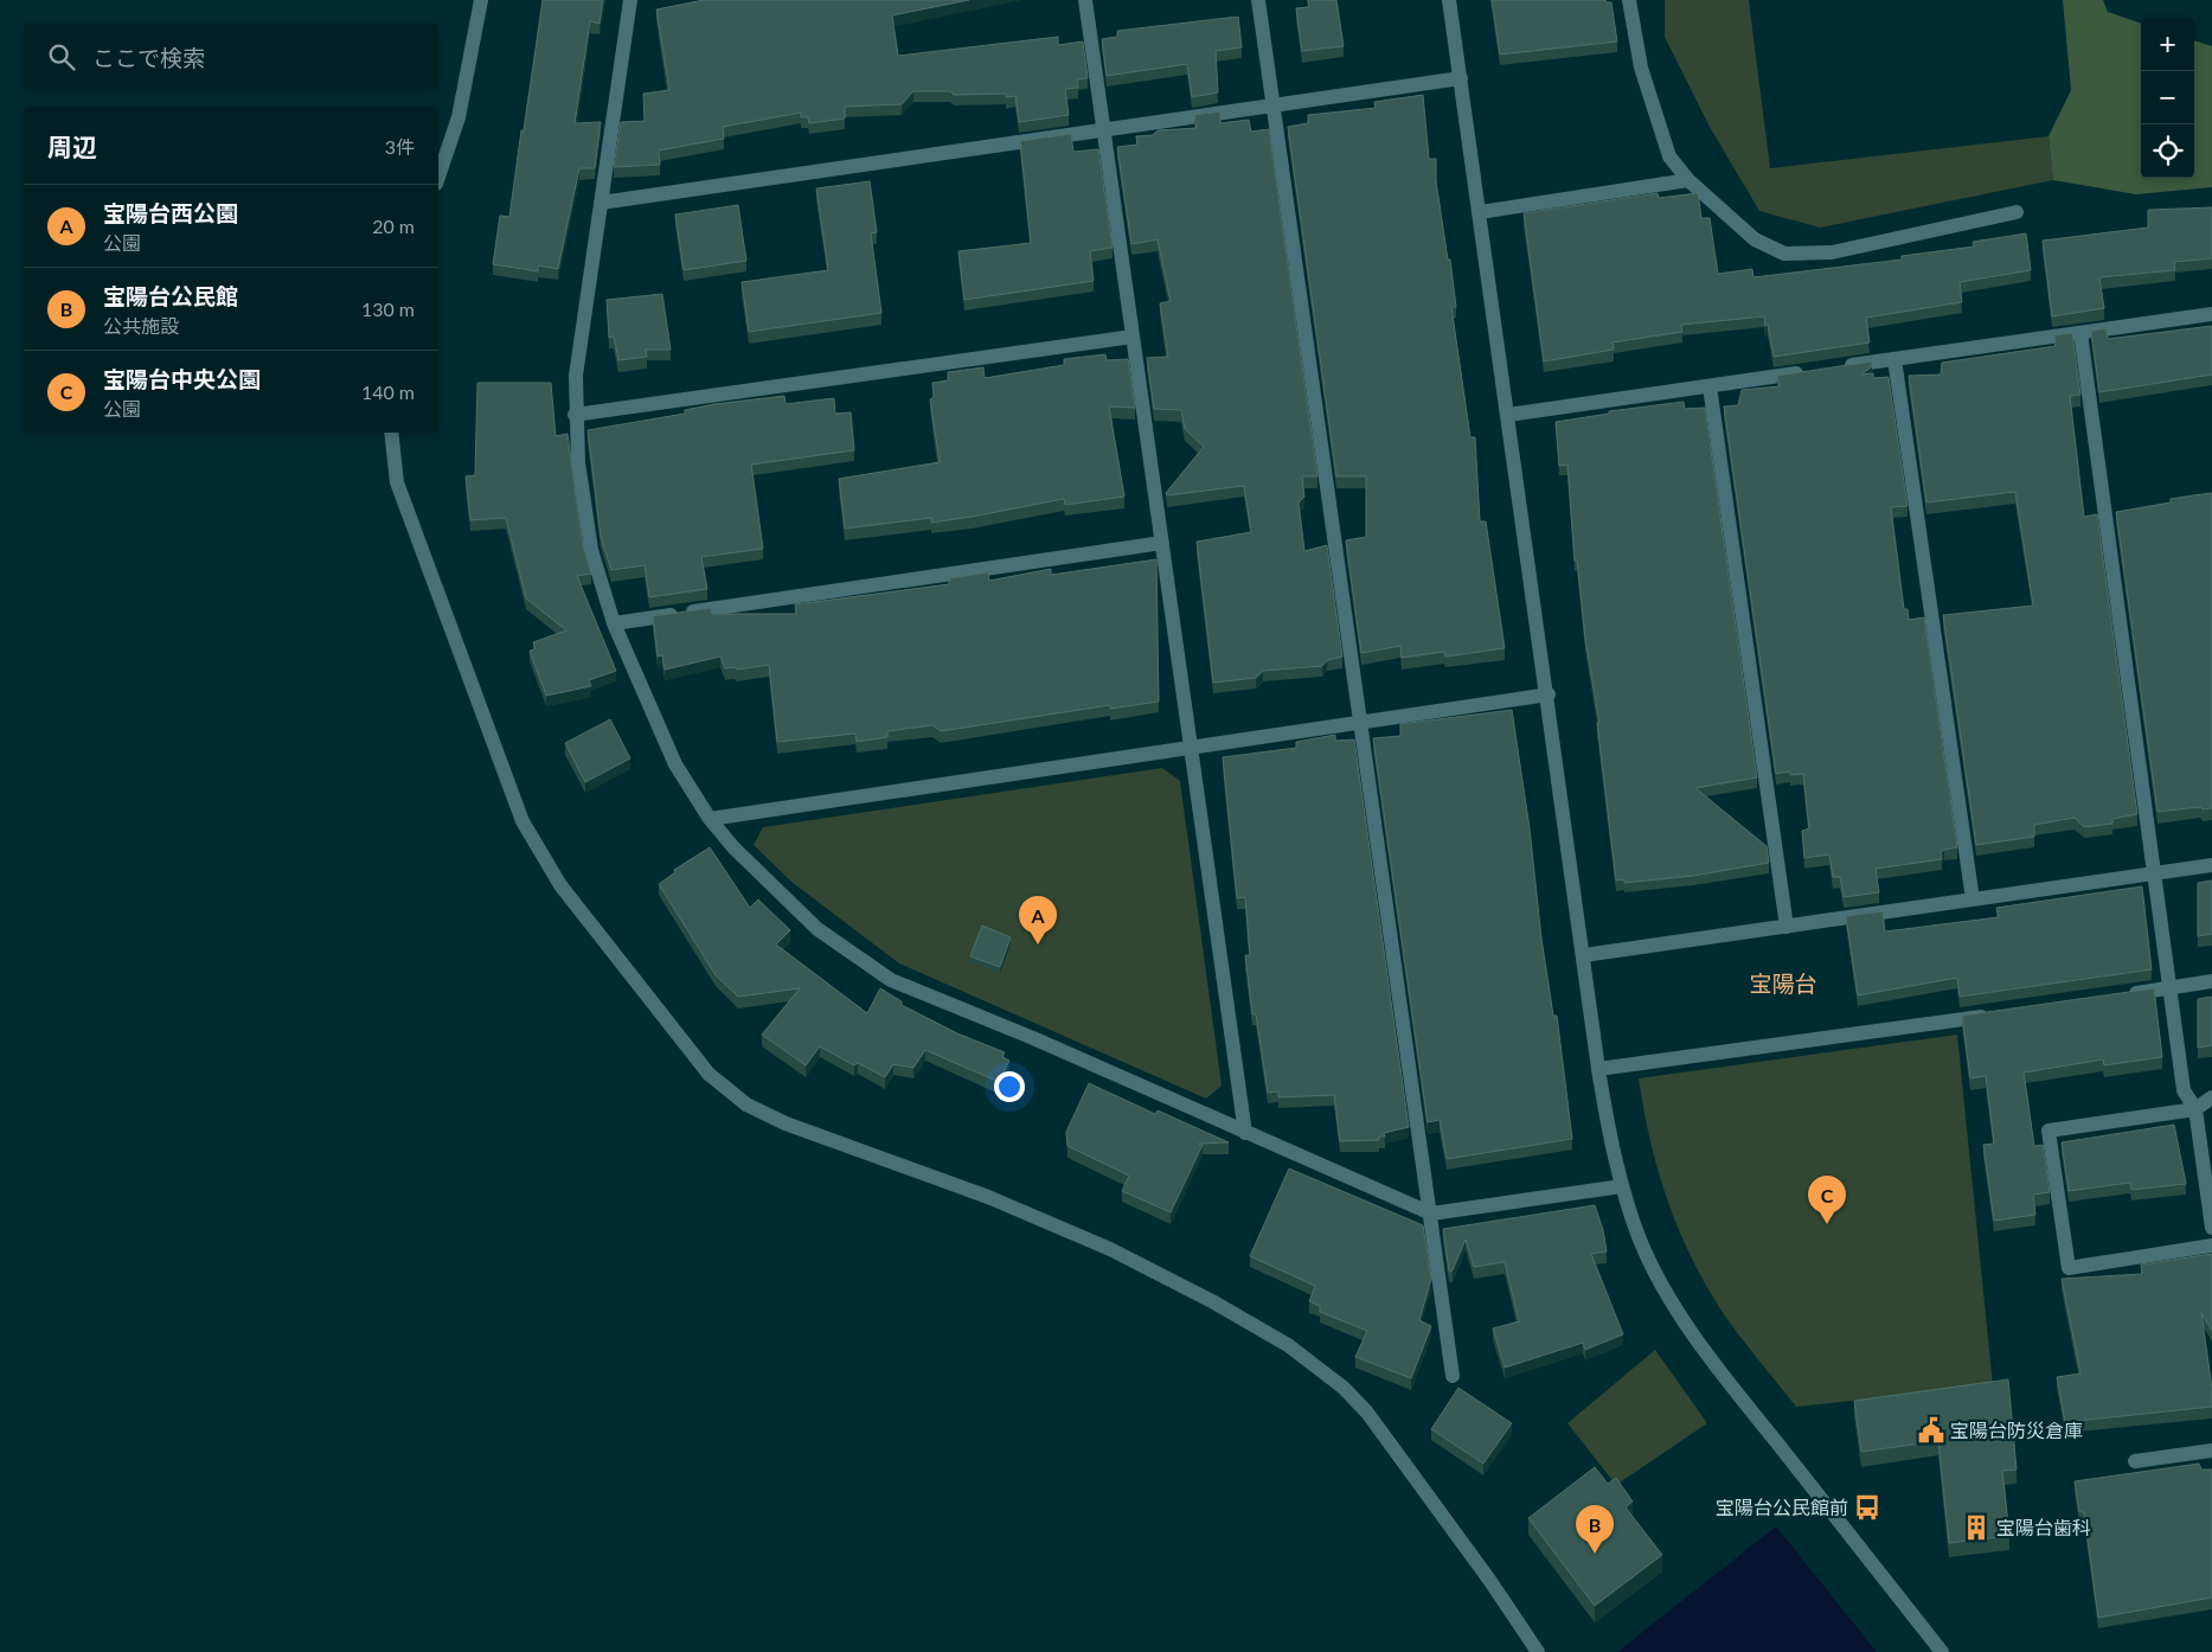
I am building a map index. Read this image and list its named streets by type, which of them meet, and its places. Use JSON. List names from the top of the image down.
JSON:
{
  "districts": ["宝陽台"],
  "places": {
    "public building": ["宝陽台防災倉庫"],
    "bus stop": ["宝陽台公民館前"],
    "building": ["宝陽台歯科"]
  },
  "page": {
    "map_buttons": ["+", "−"],
    "search": "ここで検索",
    "heading": ["周辺", "3件"],
    "list": [
      {
        "mark": "A",
        "name": "宝陽台西公園",
        "note": "公園",
        "value": "20 m"
      },
      {
        "mark": "B",
        "name": "宝陽台公民館",
        "note": "公共施設",
        "value": "130 m"
      },
      {
        "mark": "C",
        "name": "宝陽台中央公園",
        "note": "公園",
        "value": "140 m"
      }
    ],
    "pins": ["A", "C", "B"]
  }
}
